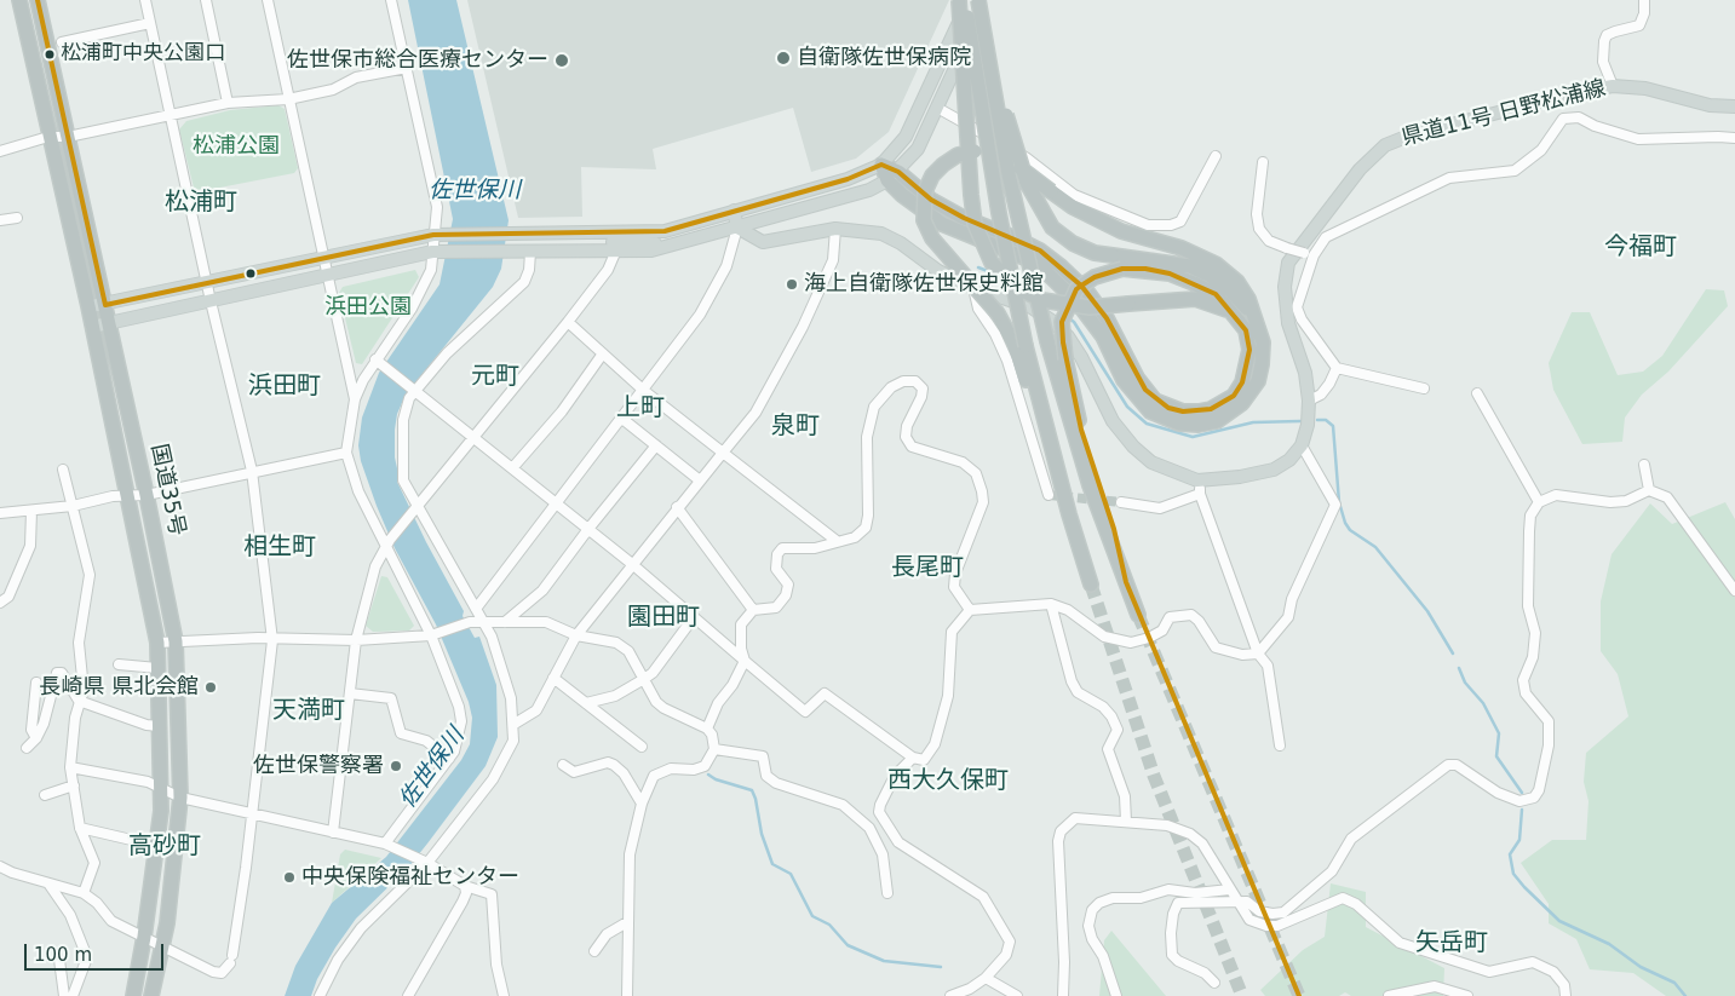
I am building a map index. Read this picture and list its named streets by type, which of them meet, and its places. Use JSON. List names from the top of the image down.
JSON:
{
  "streets": {
    "highway": ["国道35号"],
    "main road": ["県道11号 日野松浦線"]
  },
  "districts": [
    "松浦町",
    "今福町",
    "元町",
    "浜田町",
    "上町",
    "泉町",
    "相生町",
    "長尾町",
    "園田町",
    "天満町",
    "西大久保町",
    "高砂町",
    "矢岳町"
  ],
  "water": ["佐世保川"],
  "parks": ["松浦公園", "浜田公園"],
  "places": [
    "松浦町中央公園口",
    "自衛隊佐世保病院",
    "佐世保市総合医療センター",
    "海上自衛隊佐世保史料館",
    "長崎県 県北会館",
    "佐世保警察署",
    "中央保険福祉センター"
  ],
  "scale_bar": "100 m"
}
